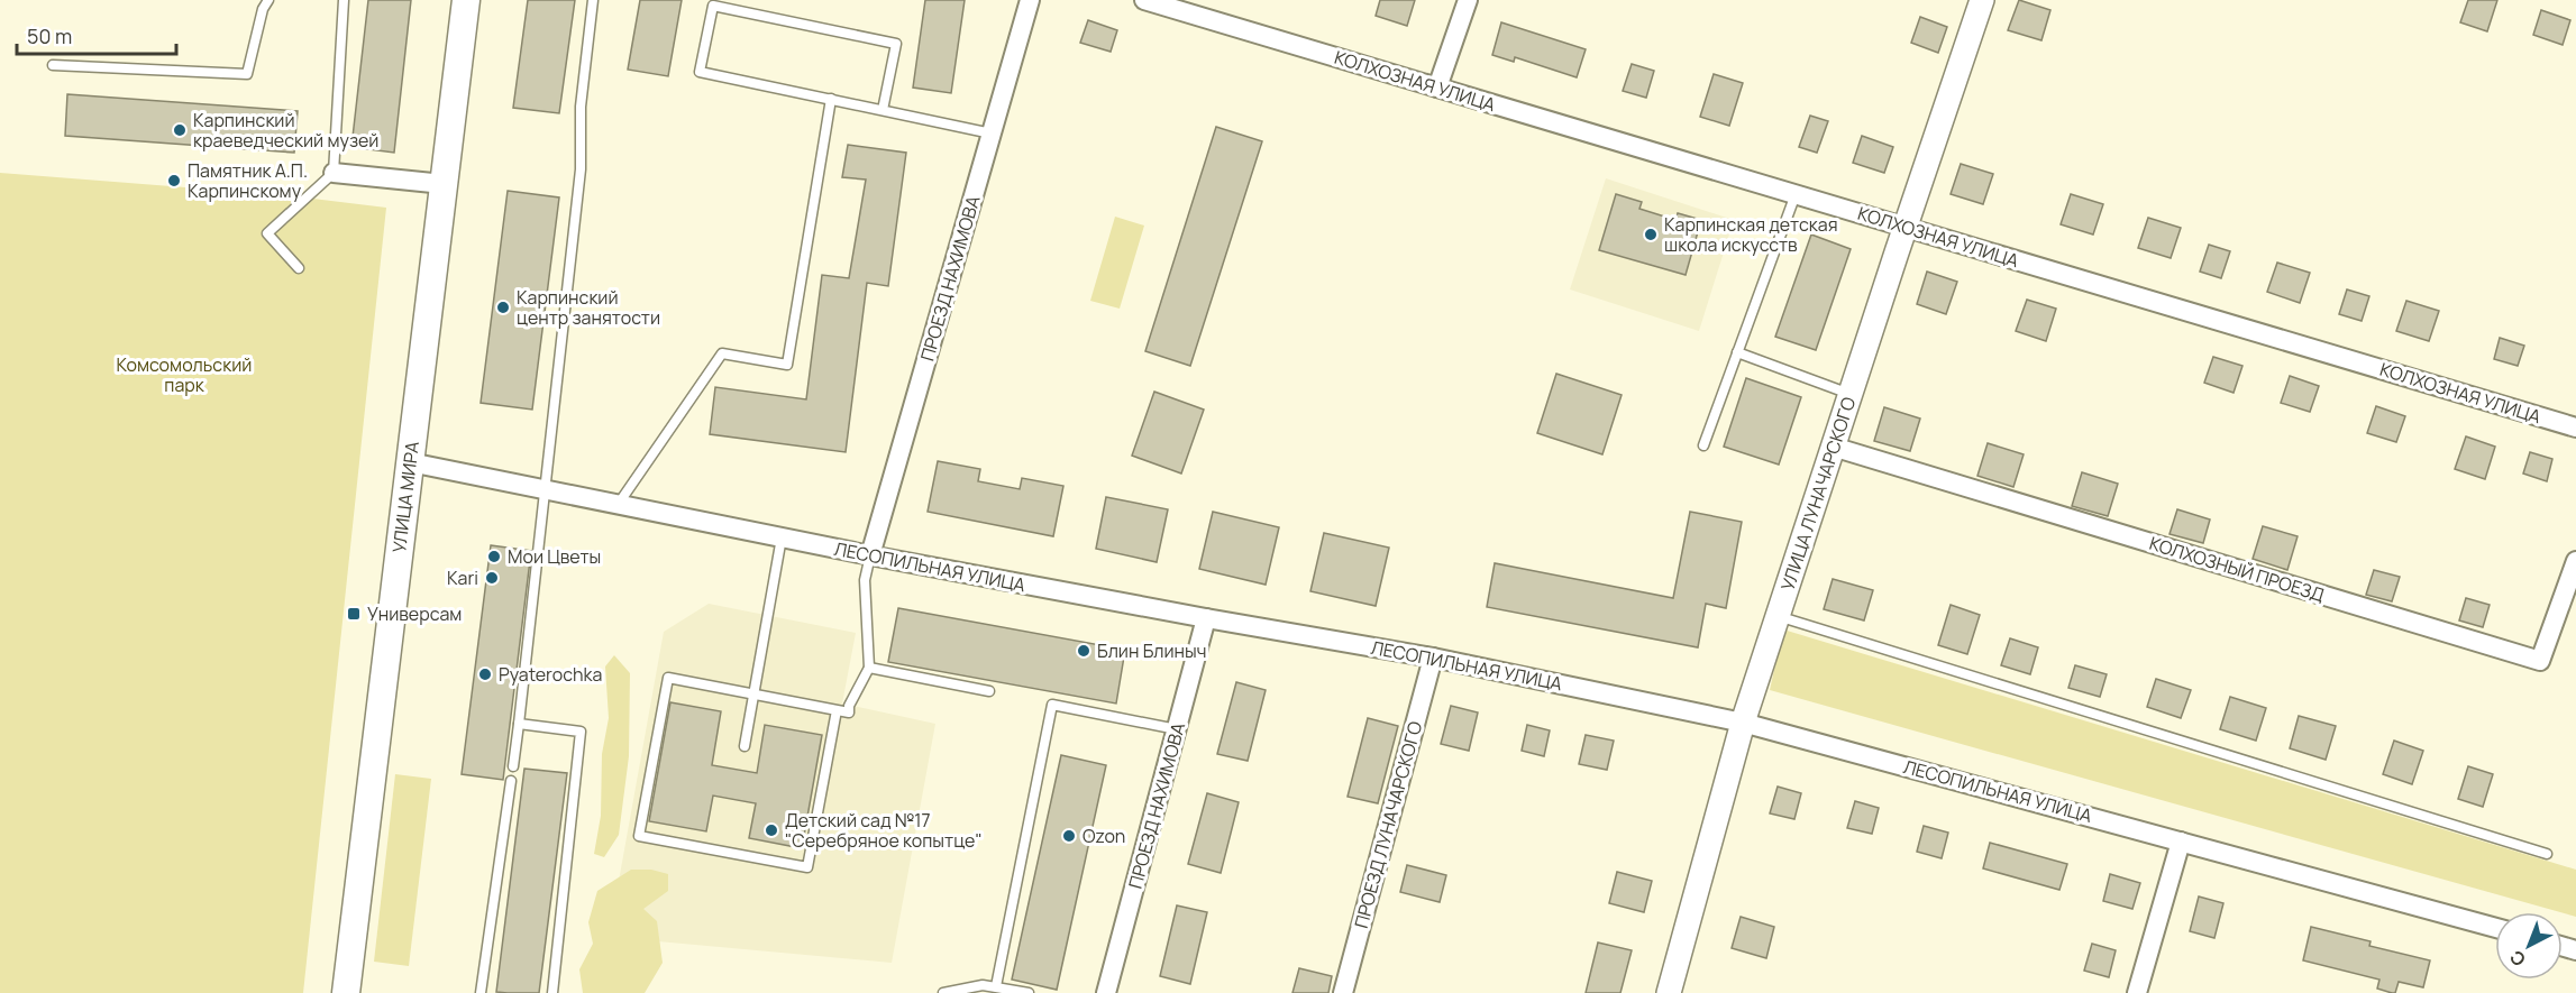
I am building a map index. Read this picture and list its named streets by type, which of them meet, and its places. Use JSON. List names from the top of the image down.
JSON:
{
  "streets": {
    "main road": ["УЛИЦА МИРА"],
    "street": [
      "КОЛХОЗНАЯ УЛИЦА",
      "ПРОЕЗД НАХИМОВА",
      "УЛИЦА ЛУНАЧАРСКОГО",
      "ЛЕСОПИЛЬНАЯ УЛИЦА",
      "КОЛХОЗНЫЙ ПРОЕЗД",
      "ПРОЕЗД ЛУНАЧАРСКОГО"
    ]
  },
  "crossings": [
    ["КОЛХОЗНАЯ УЛИЦА", "УЛИЦА ЛУНАЧАРСКОГО"],
    ["ПРОЕЗД НАХИМОВА", "ЛЕСОПИЛЬНАЯ УЛИЦА"],
    ["УЛИЦА ЛУНАЧАРСКОГО", "ЛЕСОПИЛЬНАЯ УЛИЦА"],
    ["УЛИЦА ЛУНАЧАРСКОГО", "КОЛХОЗНЫЙ ПРОЕЗД"],
    ["УЛИЦА МИРА", "ЛЕСОПИЛЬНАЯ УЛИЦА"],
    ["ЛЕСОПИЛЬНАЯ УЛИЦА", "ПРОЕЗД ЛУНАЧАРСКОГО"]
  ],
  "parks": ["Комсомольский парк"],
  "places": {
    "other": [
      "Карпинский краеведческий музей",
      "Памятник А.П. Карпинскому",
      "Карпинская детская школа искусств",
      "Карпинский центр занятости",
      "Мои Цветы",
      "Kari",
      "Блин Блиныч",
      "Pyaterochka",
      "Детский сад №17 \"Серебряное копытце\"",
      "Ozon"
    ],
    "transit": ["Универсам"]
  },
  "scale_bar": "50 m",
  "north": "bottom left"
}
